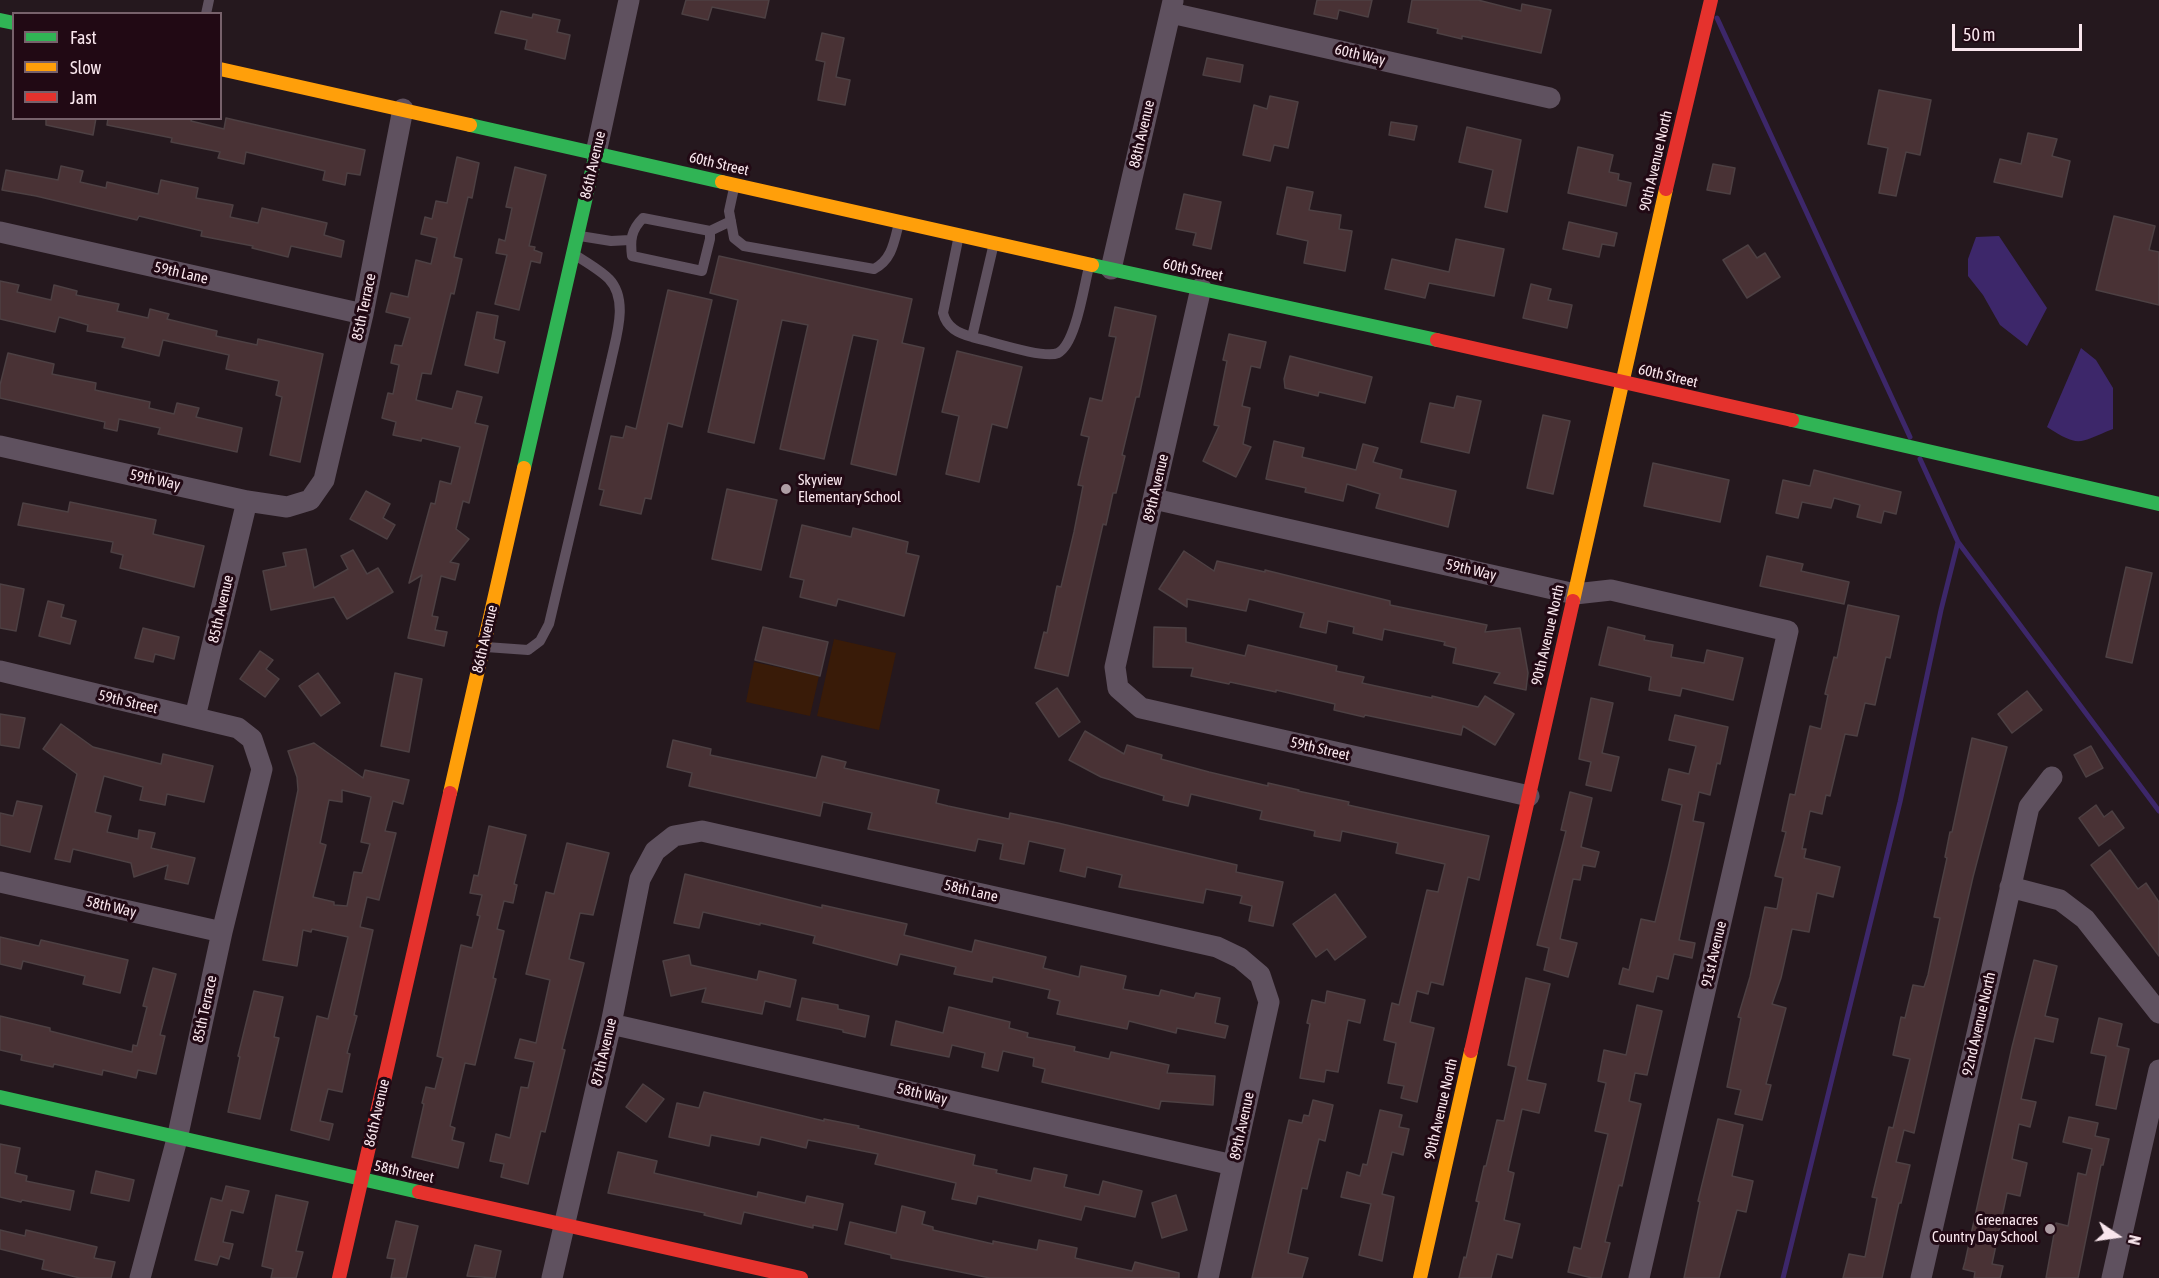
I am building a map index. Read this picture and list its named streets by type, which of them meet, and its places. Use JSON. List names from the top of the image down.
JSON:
{
  "streets": {
    "street": [
      "60th Way",
      "88th Avenue",
      "90th Avenue North",
      "60th Street",
      "86th Avenue",
      "59th Lane",
      "85th Terrace",
      "59th Way",
      "89th Avenue",
      "85th Avenue",
      "59th Street",
      "58th Lane",
      "58th Way",
      "91st Avenue",
      "92nd Avenue North",
      "87th Avenue",
      "58th Street"
    ]
  },
  "crossings": [
    ["60th Way", "88th Avenue"],
    ["88th Avenue", "60th Street"],
    ["90th Avenue North", "60th Street"],
    ["90th Avenue North", "59th Way"],
    ["90th Avenue North", "59th Street"],
    ["60th Street", "86th Avenue"],
    ["60th Street", "85th Terrace"],
    ["60th Street", "89th Avenue"],
    ["86th Avenue", "58th Street"],
    ["59th Lane", "85th Terrace"],
    ["85th Terrace", "59th Way"],
    ["85th Terrace", "59th Street"],
    ["85th Terrace", "58th Way"],
    ["85th Terrace", "58th Street"],
    ["59th Way", "89th Avenue"],
    ["59th Way", "85th Avenue"],
    ["59th Way", "91st Avenue"],
    ["89th Avenue", "59th Street"],
    ["89th Avenue", "58th Lane"],
    ["89th Avenue", "58th Way"],
    ["85th Avenue", "59th Street"],
    ["58th Lane", "87th Avenue"],
    ["58th Way", "87th Avenue"],
    ["87th Avenue", "58th Street"]
  ],
  "places": ["Skyview Elementary School", "Greenacres Country Day School"],
  "legend": ["Fast", "Slow", "Jam"],
  "scale_bar": "50 m",
  "north": "right"
}
